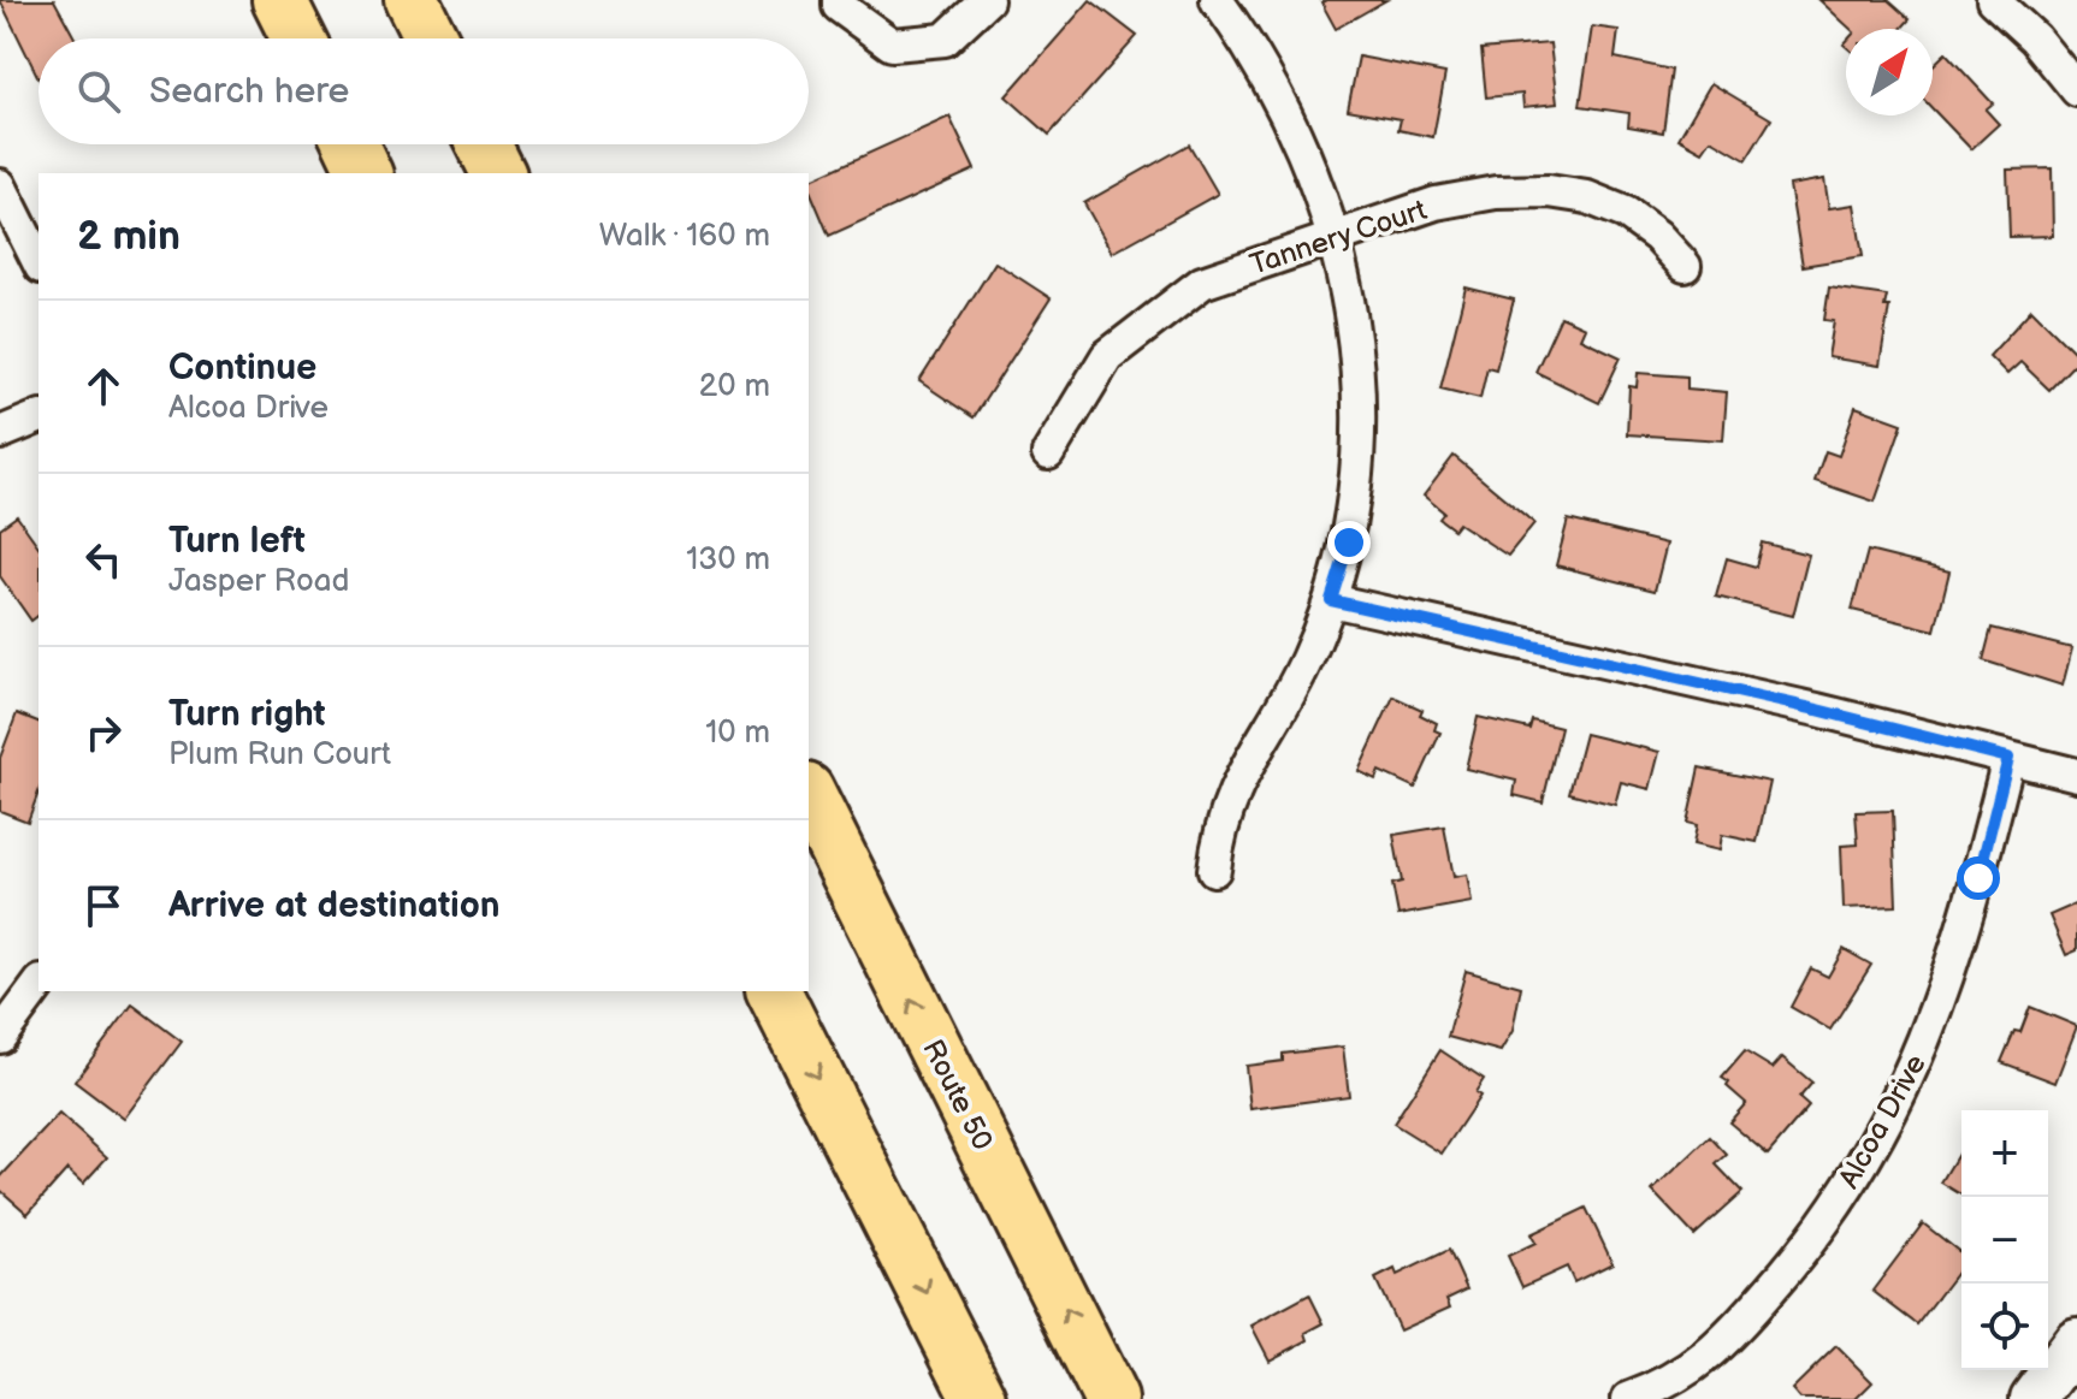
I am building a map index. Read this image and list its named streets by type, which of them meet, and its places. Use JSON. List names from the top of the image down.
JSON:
{
  "streets": {
    "highway": ["Route 50"],
    "street": ["Tannery Court", "Alcoa Drive"]
  },
  "north": "top right",
  "page": {
    "search": "Search here",
    "heading": ["2 min", "Walk · 160 m"],
    "list": [
      ["Continue", "Alcoa Drive", "20 m"],
      ["Turn left", "Jasper Road", "130 m"],
      ["Turn right", "Plum Run Court", "10 m"],
      "Arrive at destination"
    ],
    "map_buttons": ["+", "−"]
  }
}
